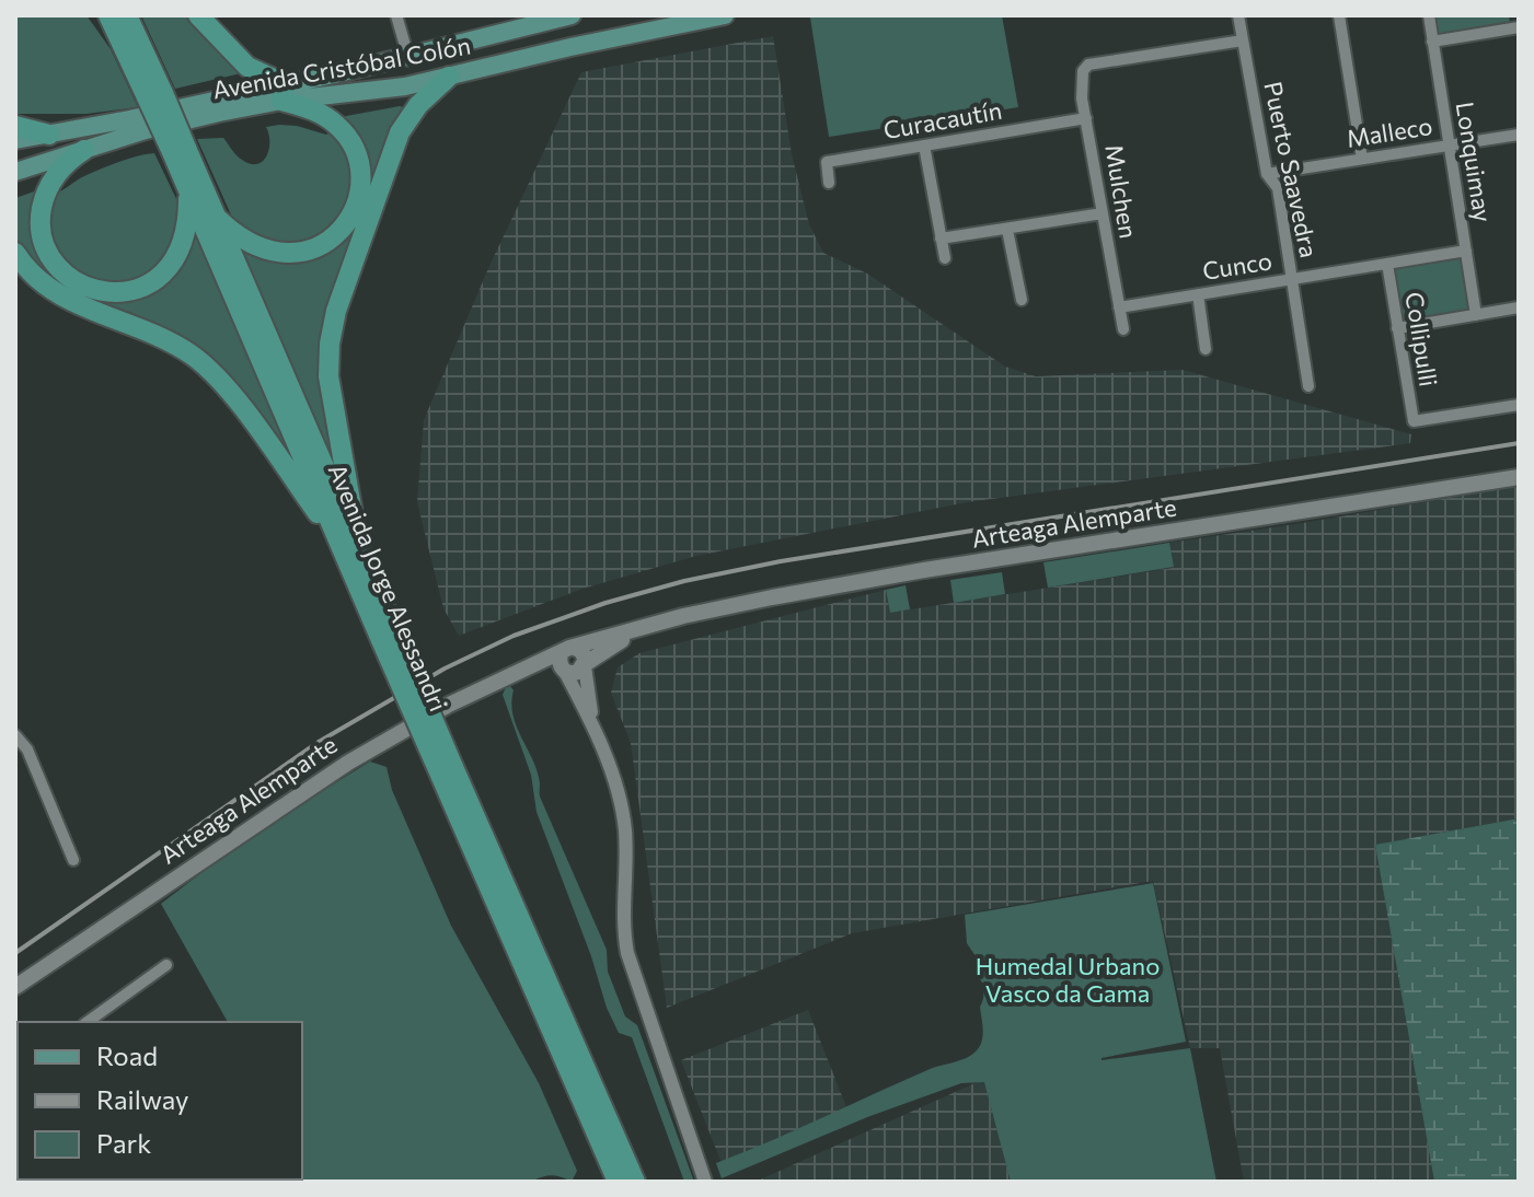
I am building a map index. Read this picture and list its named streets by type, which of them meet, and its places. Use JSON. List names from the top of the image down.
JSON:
{
  "streets": {
    "highway": ["Avenida Jorge Alessandri"],
    "main road": ["Avenida Cristóbal Colón", "Arteaga Alemparte"],
    "street": [
      "Curacautín",
      "Malleco",
      "Lonquimay",
      "Puerto Saavedra",
      "Mulchen",
      "Cunco",
      "Collipulli"
    ]
  },
  "crossings": [
    ["Curacautín", "Mulchen"],
    ["Malleco", "Lonquimay"],
    ["Malleco", "Puerto Saavedra"],
    ["Lonquimay", "Cunco"],
    ["Puerto Saavedra", "Mulchen"],
    ["Puerto Saavedra", "Cunco"],
    ["Mulchen", "Cunco"],
    ["Cunco", "Collipulli"]
  ],
  "parks": ["Humedal Urbano Vasco da Gama"],
  "legend": ["Road", "Railway", "Park"]
}
